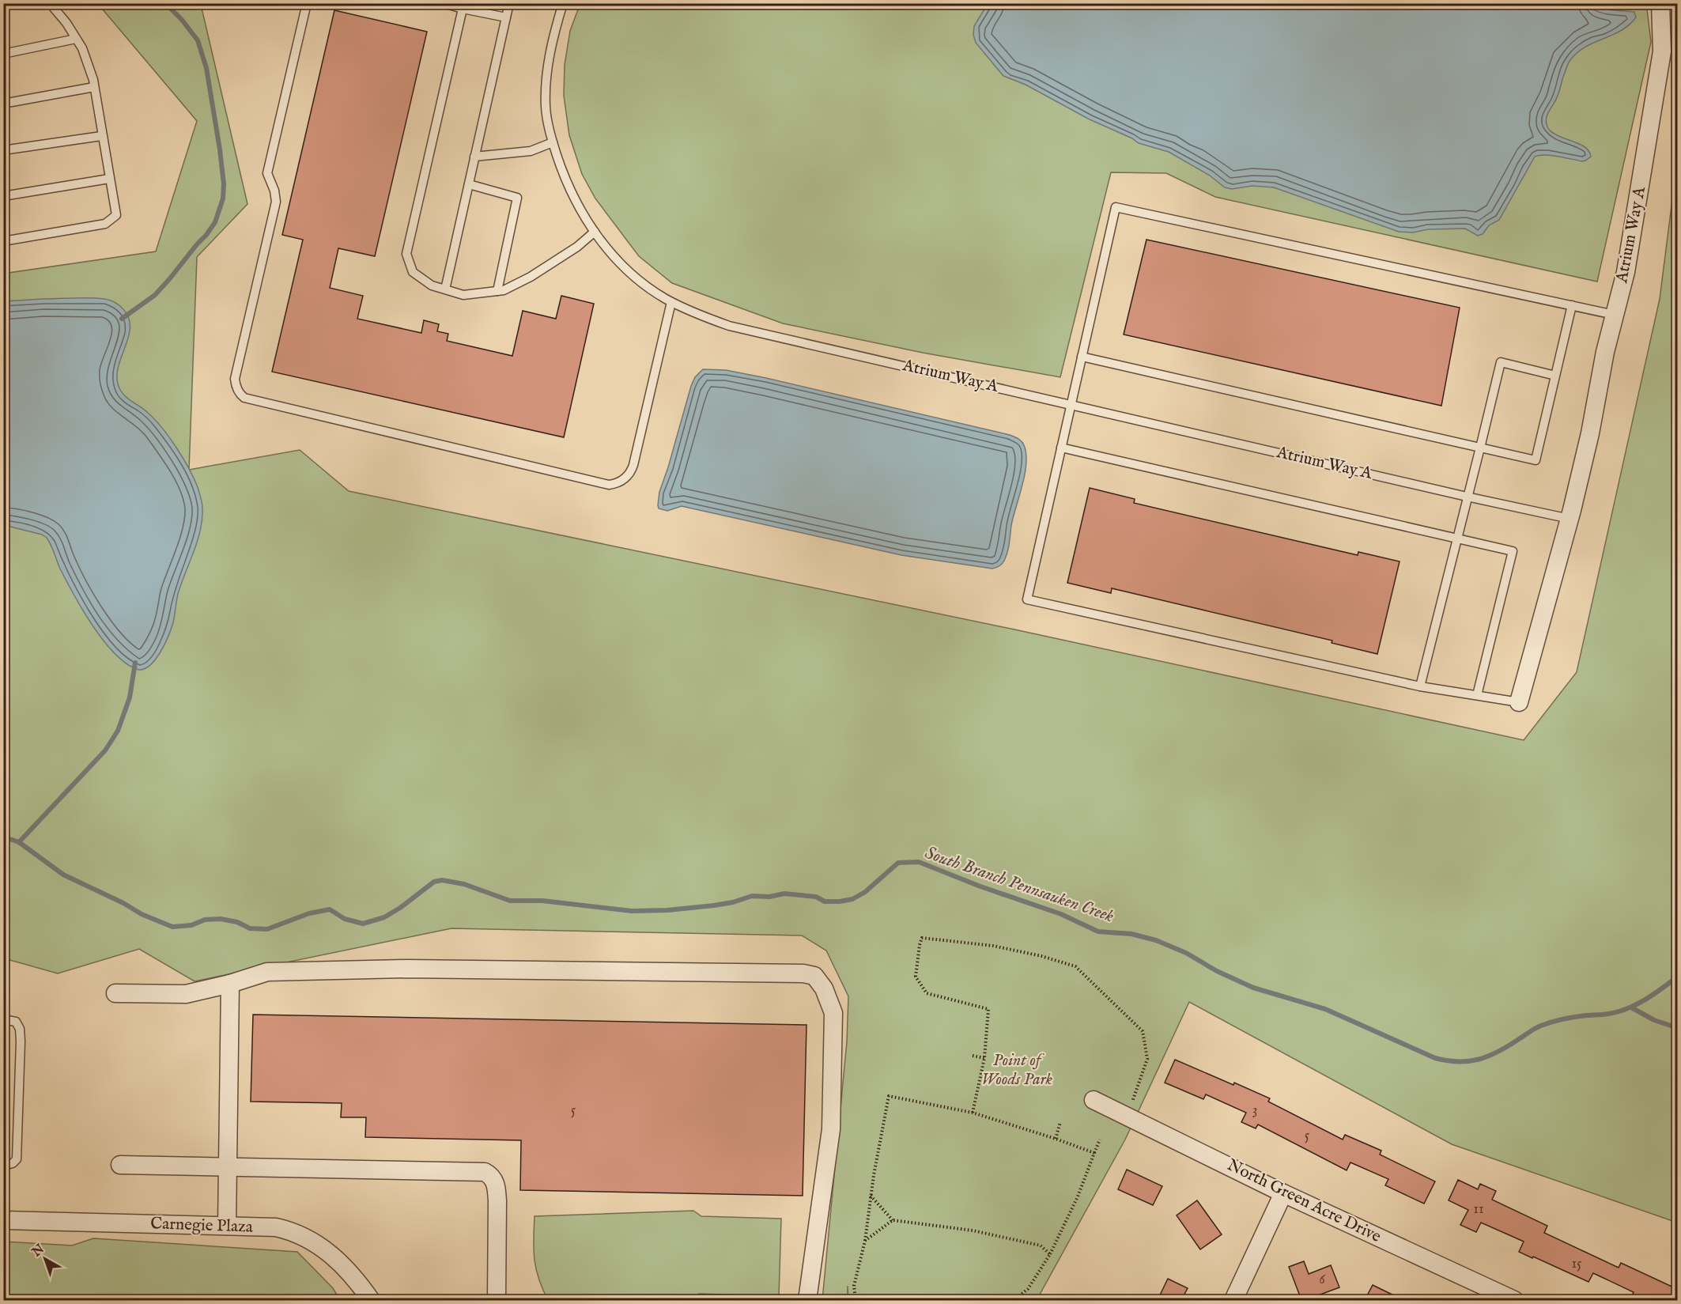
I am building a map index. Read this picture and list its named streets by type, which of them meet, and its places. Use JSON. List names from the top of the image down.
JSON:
{
  "streets": {
    "street": ["Atrium Way A", "North Green Acre Drive", "Carnegie Plaza"]
  },
  "water": ["South Branch Pennsauken Creek"],
  "parks": ["Point of Woods Park"],
  "house_numbers": [
    "5",
    "3",
    "5",
    "11",
    "15",
    "6"
  ],
  "north": "top left"
}
